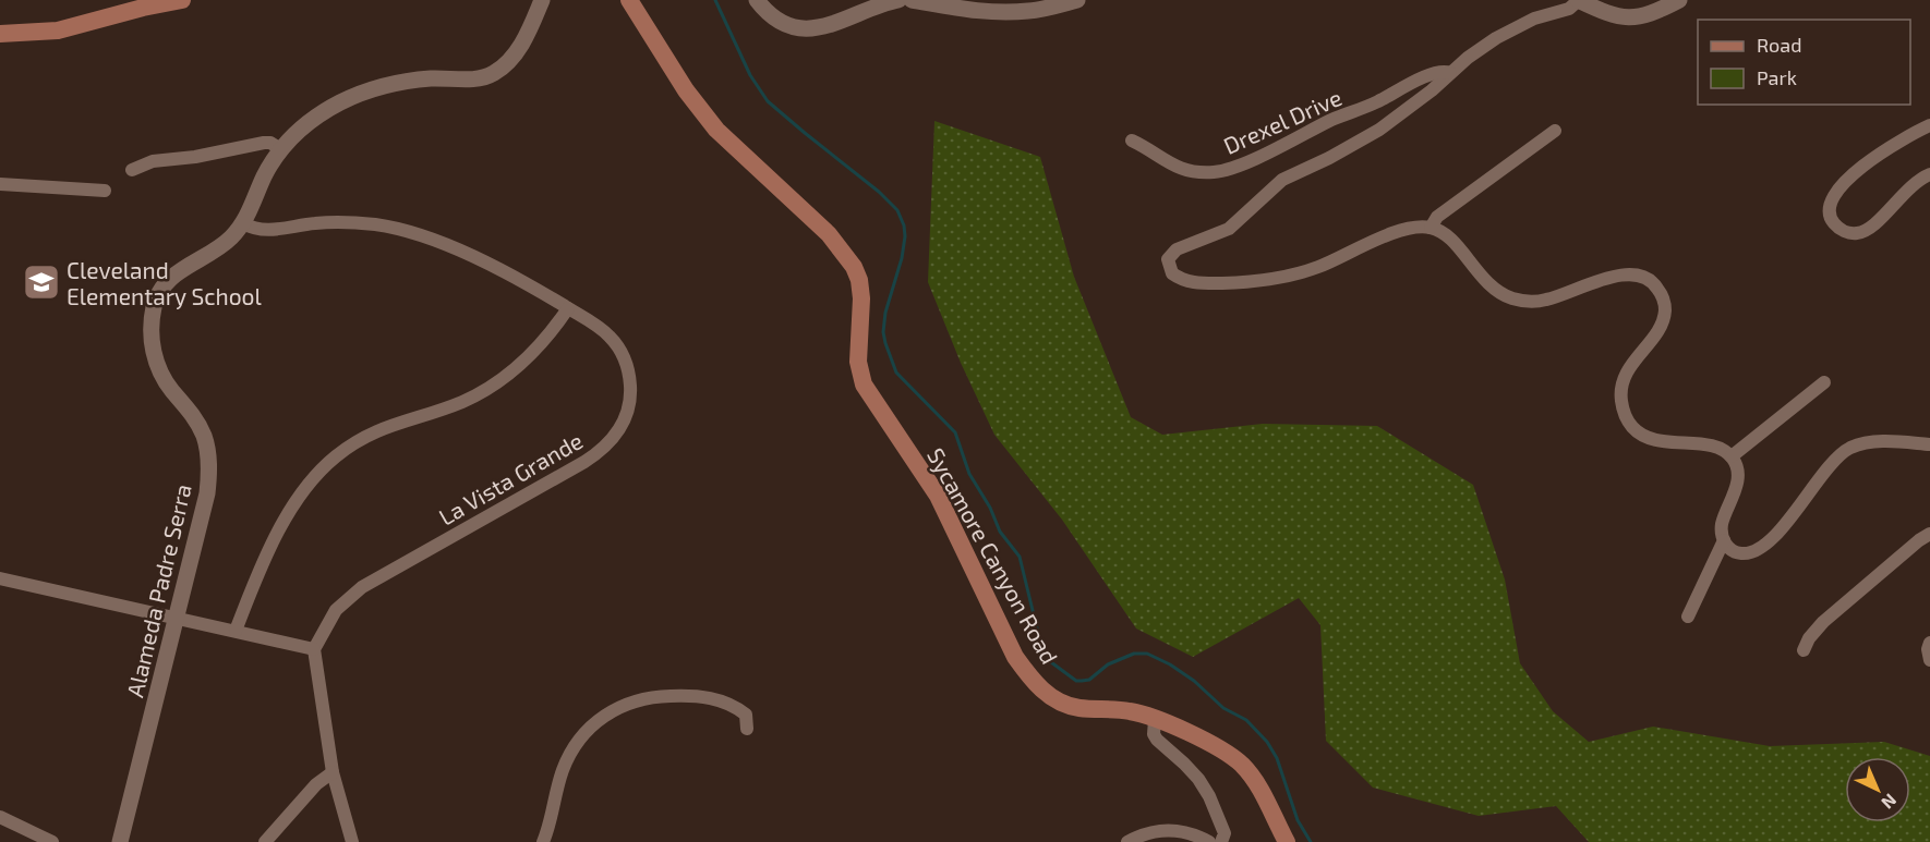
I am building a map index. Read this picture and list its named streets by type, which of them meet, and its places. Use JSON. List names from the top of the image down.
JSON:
{
  "streets": {
    "main road": ["Sycamore Canyon Road"],
    "street": ["Drexel Drive", "La Vista Grande", "Alameda Padre Serra"]
  },
  "crossings": [
    ["La Vista Grande", "Alameda Padre Serra"]
  ],
  "places": {
    "school or university": ["Cleveland Elementary School"]
  },
  "legend": ["Road", "Park"],
  "north": "bottom right"
}
